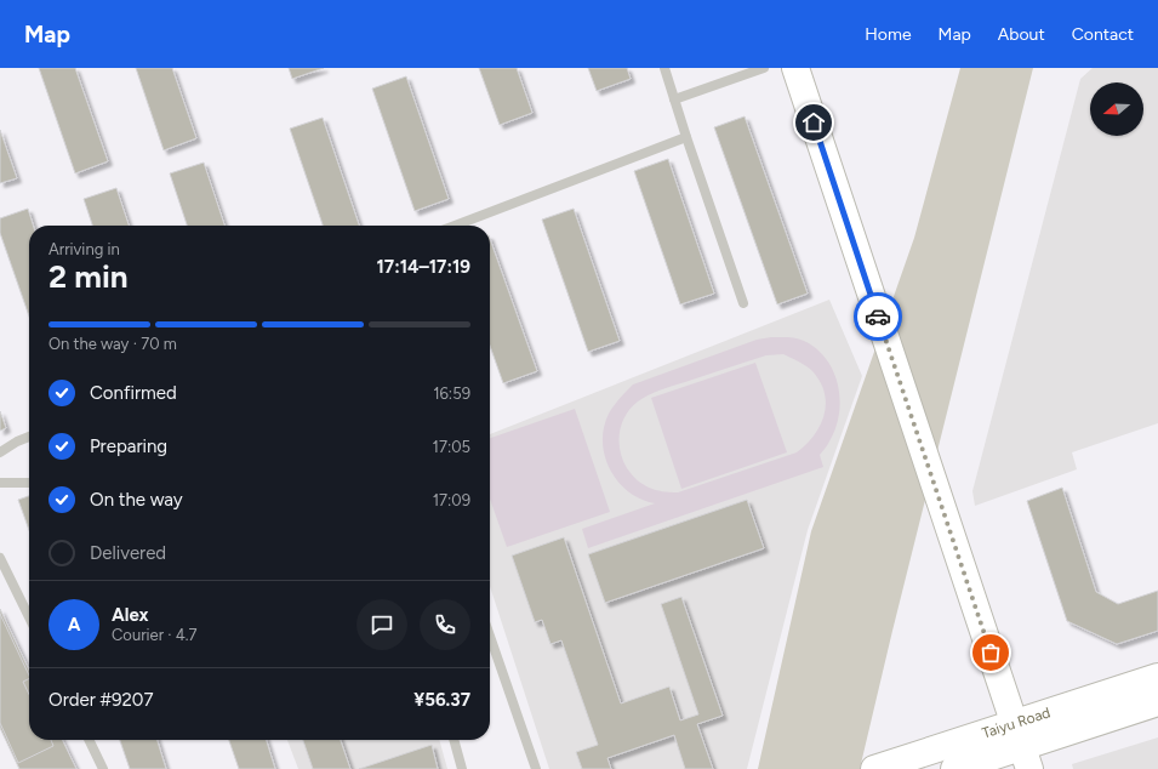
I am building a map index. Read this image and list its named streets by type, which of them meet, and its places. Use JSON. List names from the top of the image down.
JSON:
{
  "streets": {
    "main road": ["Taiyu Road"]
  },
  "north": "left",
  "page": {
    "header": "Map",
    "nav": [
      "Home",
      "Map",
      "About",
      "Contact"
    ],
    "heading": ["2 min", "Arriving in", "17:14–17:19"],
    "panel": [
      "Alex",
      "Courier · 4.7",
      "Order #9207",
      "¥56.37"
    ],
    "bar": "On the way · 70 m",
    "list": [
      ["Confirmed", "16:59"],
      ["Preparing", "17:05"],
      ["On the way", "17:09"],
      "Delivered"
    ],
    "round": "A"
  }
}
